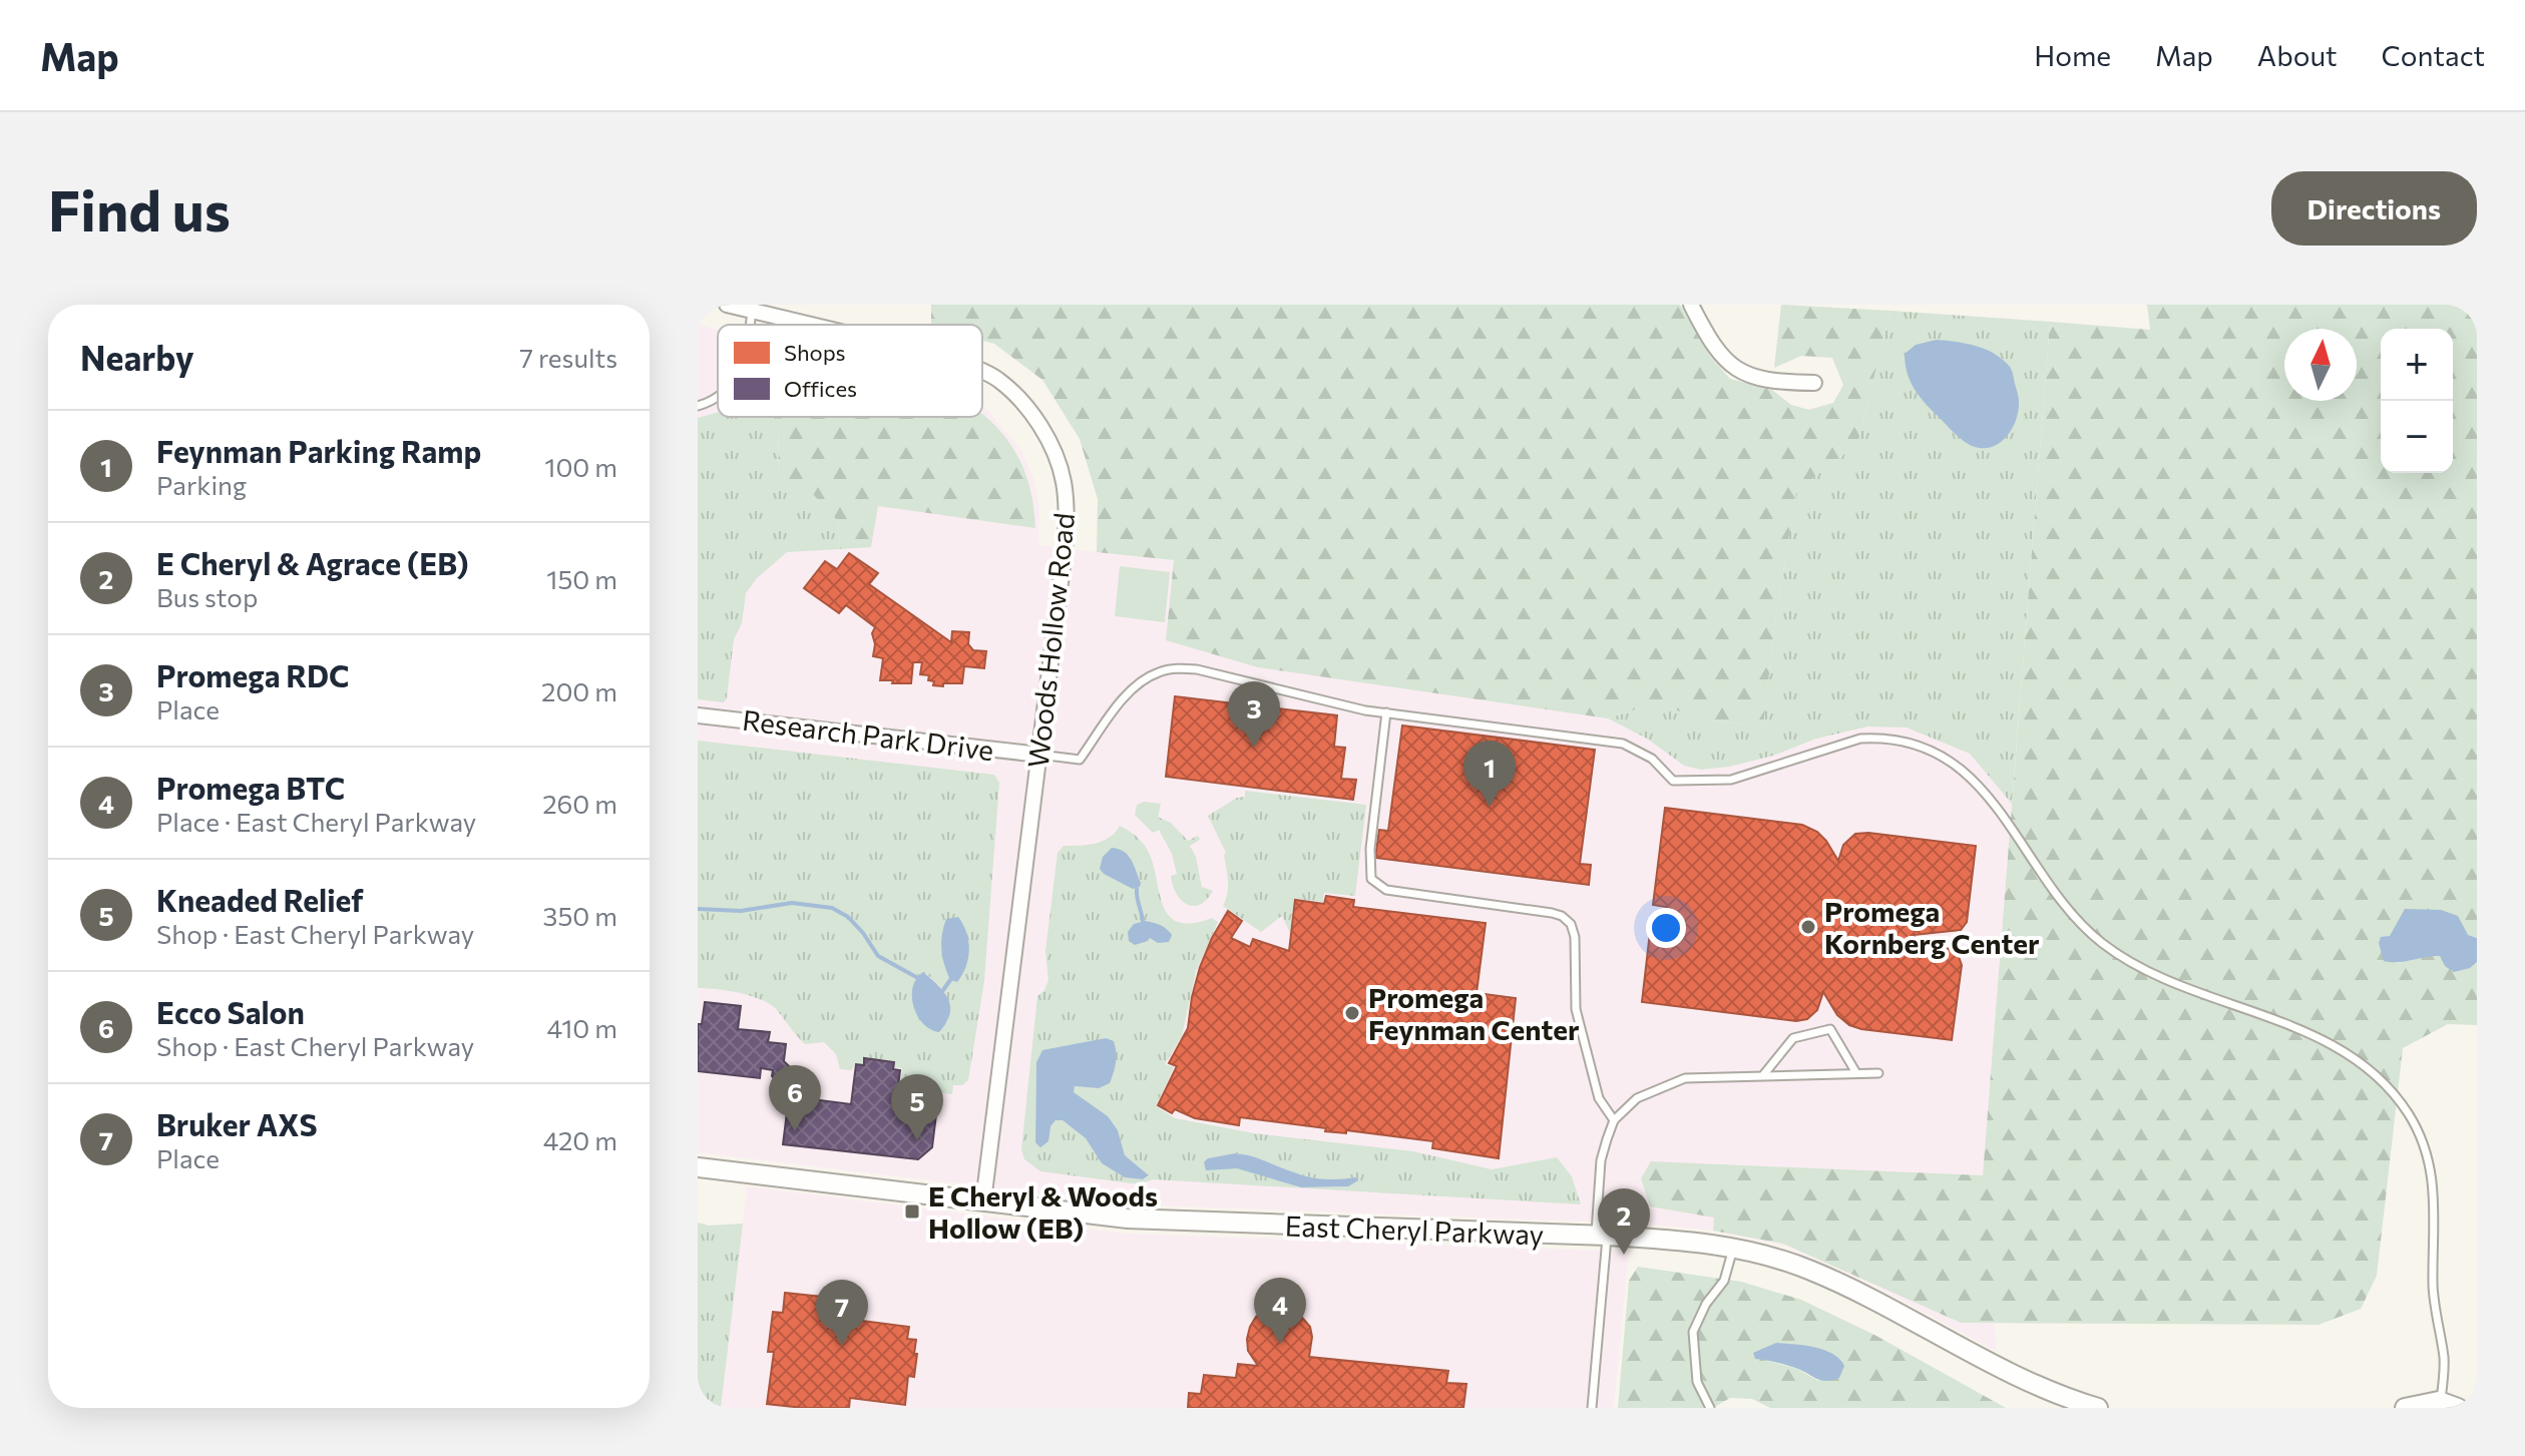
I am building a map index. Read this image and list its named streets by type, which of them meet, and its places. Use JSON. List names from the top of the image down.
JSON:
{
  "streets": {
    "street": ["Woods Hollow Road", "Research Park Drive", "East Cheryl Parkway"]
  },
  "crossings": [
    ["Woods Hollow Road", "Research Park Drive"],
    ["Woods Hollow Road", "East Cheryl Parkway"]
  ],
  "places": {
    "other": ["Promega Kornberg Center", "Promega Feynman Center"],
    "transit": ["E Cheryl & Woods Hollow (EB)"]
  },
  "legend": ["Shops", "Offices"],
  "north": "top",
  "page": {
    "header": "Map",
    "nav": [
      "Home",
      "Map",
      "About",
      "Contact"
    ],
    "buttons": "Directions",
    "title": "Find us",
    "heading": ["Nearby", "7 results"],
    "map_buttons": ["+", "−"],
    "list": [
      {
        "mark": "1",
        "name": "Feynman Parking Ramp",
        "note": "Parking",
        "value": "100 m"
      },
      {
        "mark": "2",
        "name": "E Cheryl & Agrace (EB)",
        "note": "Bus stop",
        "value": "150 m"
      },
      {
        "mark": "3",
        "name": "Promega RDC",
        "note": "Place",
        "value": "200 m"
      },
      {
        "mark": "4",
        "name": "Promega BTC",
        "note": "Place · East Cheryl Parkway",
        "value": "260 m"
      },
      {
        "mark": "5",
        "name": "Kneaded Relief",
        "note": "Shop · East Cheryl Parkway",
        "value": "350 m"
      },
      {
        "mark": "6",
        "name": "Ecco Salon",
        "note": "Shop · East Cheryl Parkway",
        "value": "410 m"
      },
      {
        "mark": "7",
        "name": "Bruker AXS",
        "note": "Place",
        "value": "420 m"
      }
    ],
    "pins": [
      "3",
      "1",
      "6",
      "5",
      "2",
      "4",
      "7"
    ]
  }
}
